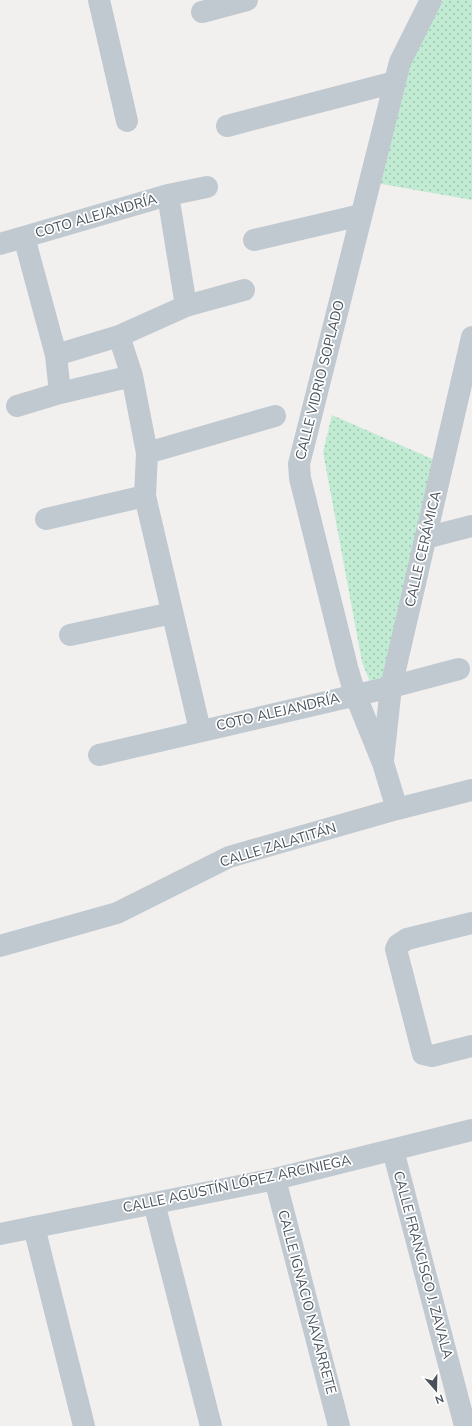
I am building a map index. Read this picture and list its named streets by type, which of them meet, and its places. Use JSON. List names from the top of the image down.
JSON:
{
  "streets": {
    "street": [
      "COTO ALEJANDRÍA",
      "CALLE VIDRIO SOPLADO",
      "CALLE CERÁMICA",
      "CALLE ZALATITÁN",
      "CALLE AGUSTÍN LÓPEZ ARCINIEGA",
      "CALLE FRANCISCO J. ZAVALA",
      "CALLE IGNACIO NAVARRETE"
    ]
  },
  "crossings": [
    ["COTO ALEJANDRÍA", "CALLE VIDRIO SOPLADO"],
    ["COTO ALEJANDRÍA", "CALLE CERÁMICA"],
    ["CALLE VIDRIO SOPLADO", "CALLE CERÁMICA"],
    ["CALLE VIDRIO SOPLADO", "CALLE ZALATITÁN"],
    ["CALLE AGUSTÍN LÓPEZ ARCINIEGA", "CALLE FRANCISCO J. ZAVALA"],
    ["CALLE AGUSTÍN LÓPEZ ARCINIEGA", "CALLE IGNACIO NAVARRETE"]
  ],
  "north": "bottom"
}
